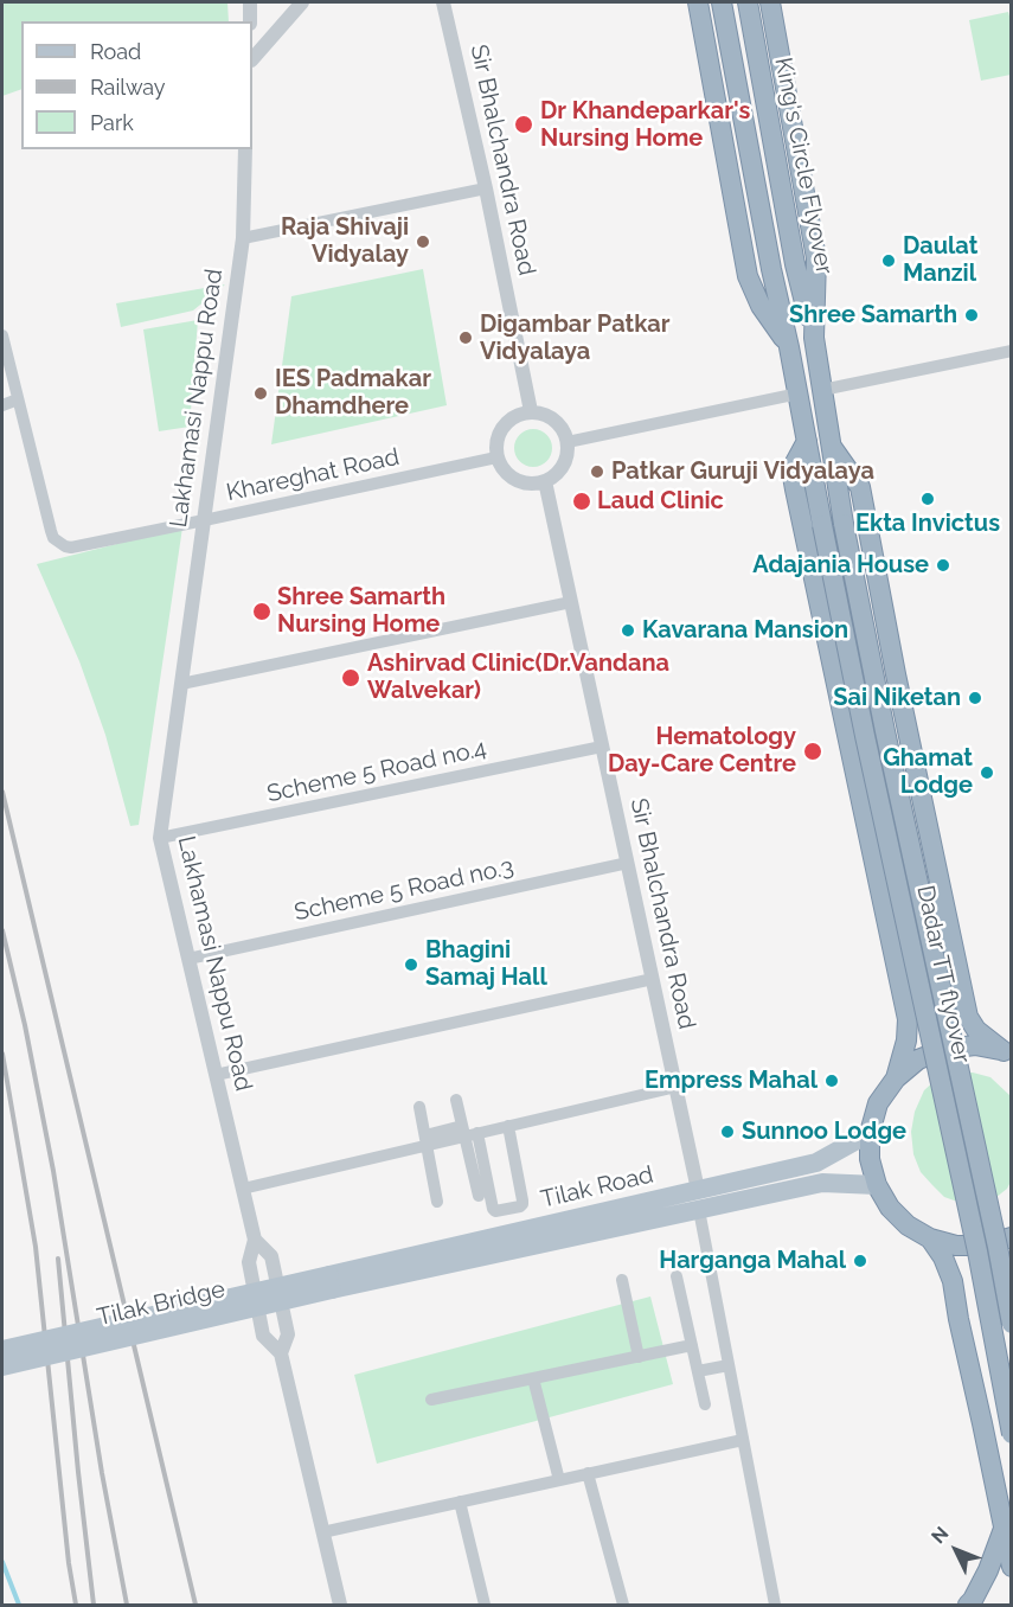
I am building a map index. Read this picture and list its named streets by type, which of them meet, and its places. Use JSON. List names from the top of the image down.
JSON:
{
  "streets": {
    "highway": ["King's Circle Flyover", "Dadar TT flyover"],
    "main road": ["Tilak Road", "Tilak Bridge"],
    "street": [
      "Sir Bhalchandra Road",
      "Lakhamasi Nappu Road",
      "Khareghat Road",
      "Scheme 5 Road no.4",
      "Scheme 5 Road no.3"
    ]
  },
  "crossings": [
    ["Sir Bhalchandra Road", "Khareghat Road"],
    ["Sir Bhalchandra Road", "Scheme 5 Road no.4"],
    ["Sir Bhalchandra Road", "Scheme 5 Road no.3"],
    ["Sir Bhalchandra Road", "Tilak Road"],
    ["King's Circle Flyover", "Dadar TT flyover"],
    ["Lakhamasi Nappu Road", "Khareghat Road"],
    ["Lakhamasi Nappu Road", "Scheme 5 Road no.4"],
    ["Lakhamasi Nappu Road", "Scheme 5 Road no.3"],
    ["Tilak Road", "Tilak Bridge"]
  ],
  "places": [
    "Dr Khandeparkar's Nursing Home",
    "Raja Shivaji Vidyalay",
    "Daulat Manzil",
    "Shree Samarth",
    "Digambar Patkar Vidyalaya",
    "IES Padmakar Dhamdhere",
    "Patkar Guruji Vidyalaya",
    "Ekta Invictus",
    "Laud Clinic",
    "Adajania House",
    "Shree Samarth Nursing Home",
    "Kavarana Mansion",
    "Ashirvad Clinic(Dr.Vandana Walvekar)",
    "Sai Niketan",
    "Hematology Day-Care Centre",
    "Ghamat Lodge",
    "Bhagini Samaj Hall",
    "Empress Mahal",
    "Sunnoo Lodge",
    "Harganga Mahal"
  ],
  "legend": ["Road", "Railway", "Park"],
  "north": "top left"
}
